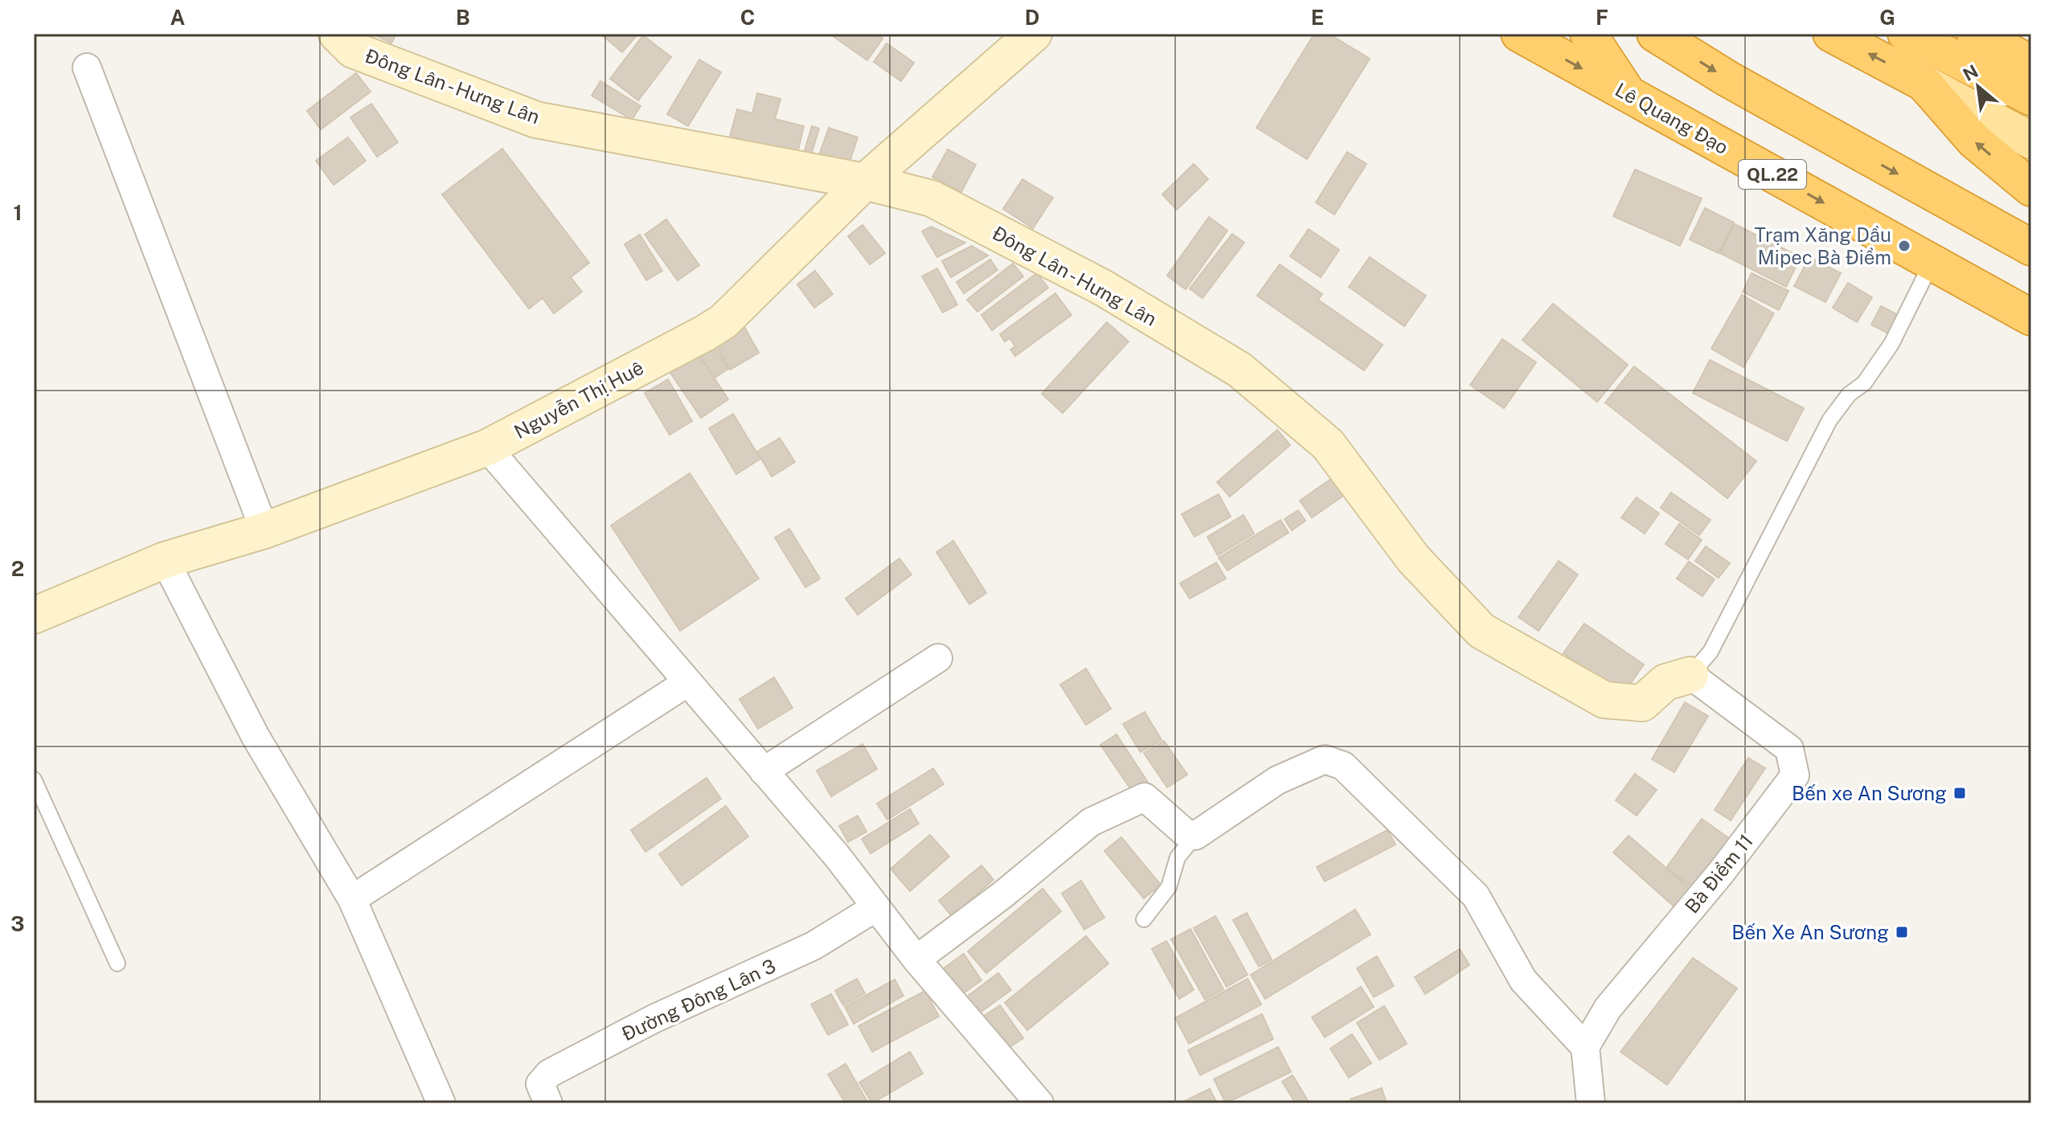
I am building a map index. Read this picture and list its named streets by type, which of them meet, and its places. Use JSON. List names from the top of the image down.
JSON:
{
  "streets": {
    "highway": ["Lê Quang Đạo", "QL.22"],
    "street": [
      "Đông Lân - Hưng Lân",
      "Nguyễn Thị Huê",
      "Bà Điểm 11",
      "Đường Đông Lân 3"
    ]
  },
  "crossings": [
    ["Đông Lân - Hưng Lân", "Nguyễn Thị Huê"],
    ["Đông Lân - Hưng Lân", "Bà Điểm 11"]
  ],
  "places": {
    "other": ["Trạm Xăng Dầu Mipec Bà Điểm"],
    "transit": ["Bến xe An Sương", "Bến Xe An Sương"]
  },
  "north": "top left",
  "grid": {
    "columns": [
      "A",
      "B",
      "C",
      "D",
      "E",
      "F",
      "G"
    ],
    "rows": ["1", "2", "3"]
  }
}
